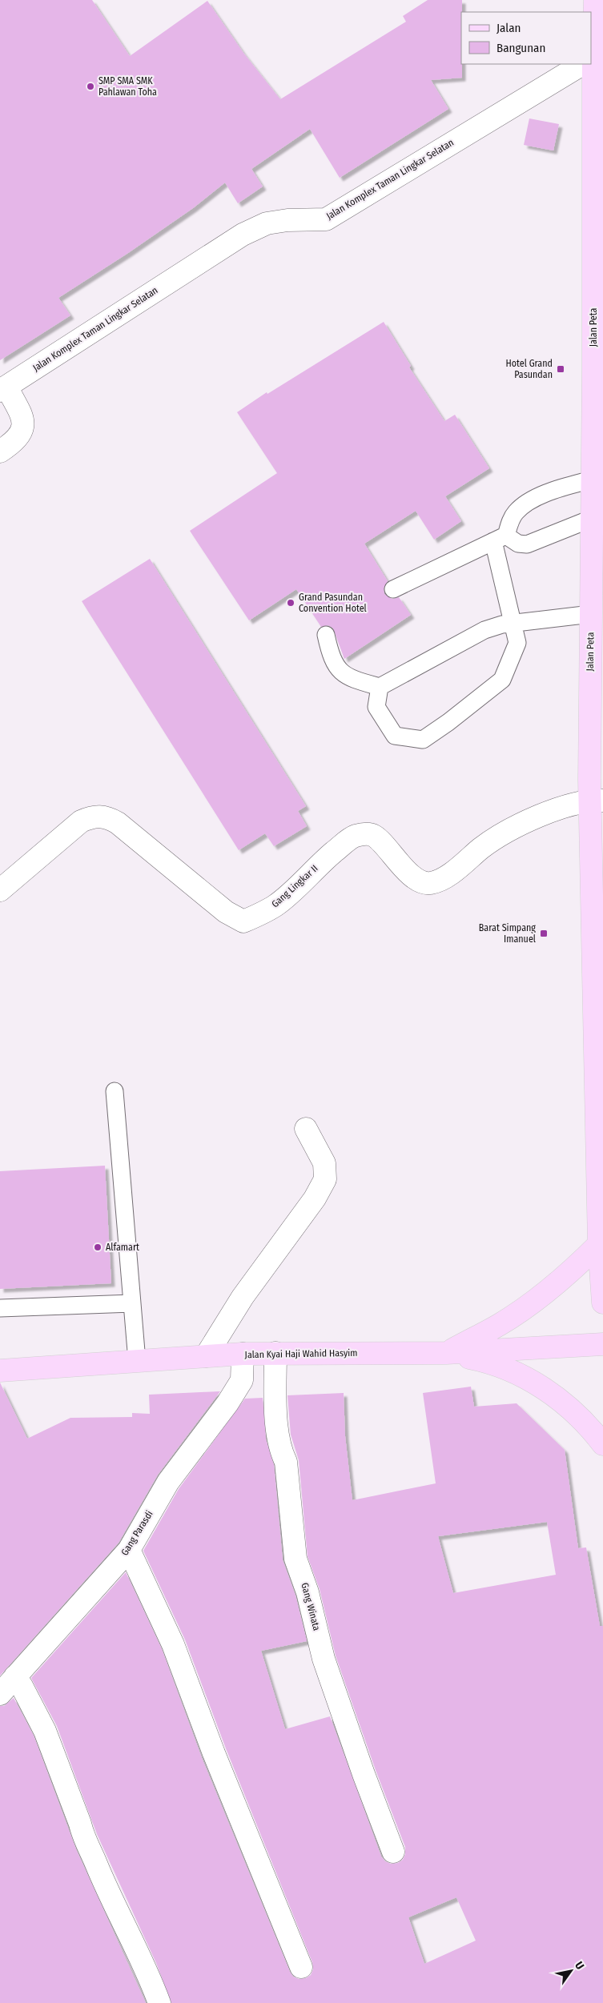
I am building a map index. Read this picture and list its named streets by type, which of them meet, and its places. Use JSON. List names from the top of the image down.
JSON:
{
  "streets": {
    "main road": ["Jalan Peta", "Jalan Kyai Haji Wahid Hasyim"],
    "street": [
      "Jalan Komplex Taman Lingkar Selatan",
      "Gang Lingkar II",
      "Gang Parasdi",
      "Gang Winata"
    ]
  },
  "crossings": [
    ["Jalan Peta", "Gang Lingkar II"],
    ["Jalan Kyai Haji Wahid Hasyim", "Gang Parasdi"],
    ["Jalan Kyai Haji Wahid Hasyim", "Gang Winata"]
  ],
  "places": {
    "other": ["SMP SMA SMK Pahlawan Toha", "Grand Pasundan Convention Hotel", "Alfamart"],
    "transit": ["Hotel Grand Pasundan", "Barat Simpang Imanuel"]
  },
  "legend": ["Jalan", "Bangunan"],
  "north": "top right"
}
